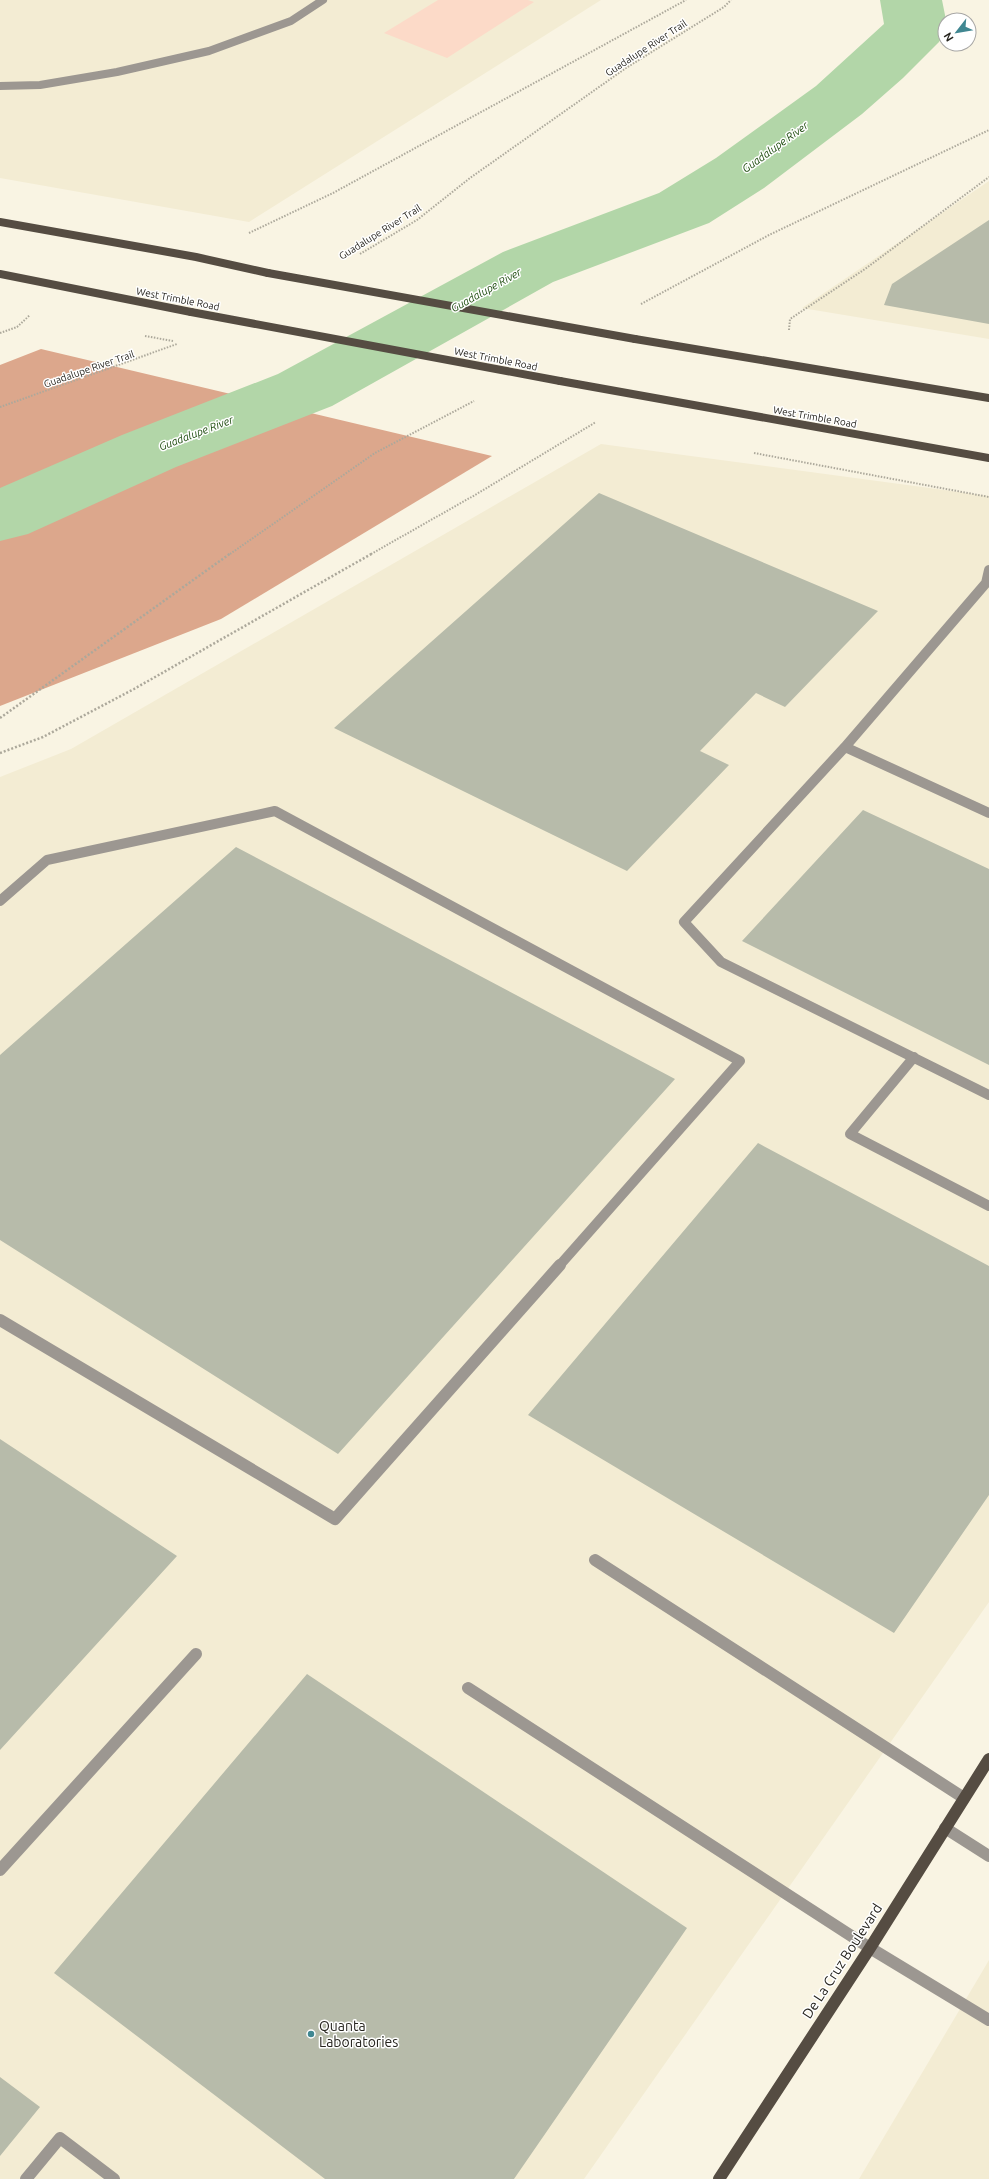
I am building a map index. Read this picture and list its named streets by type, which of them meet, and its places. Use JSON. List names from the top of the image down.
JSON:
{
  "streets": {
    "main road": ["West Trimble Road", "De La Cruz Boulevard"],
    "path": ["Guadalupe River Trail"]
  },
  "water": ["Guadalupe River"],
  "places": ["Quanta Laboratories"],
  "north": "bottom left"
}
